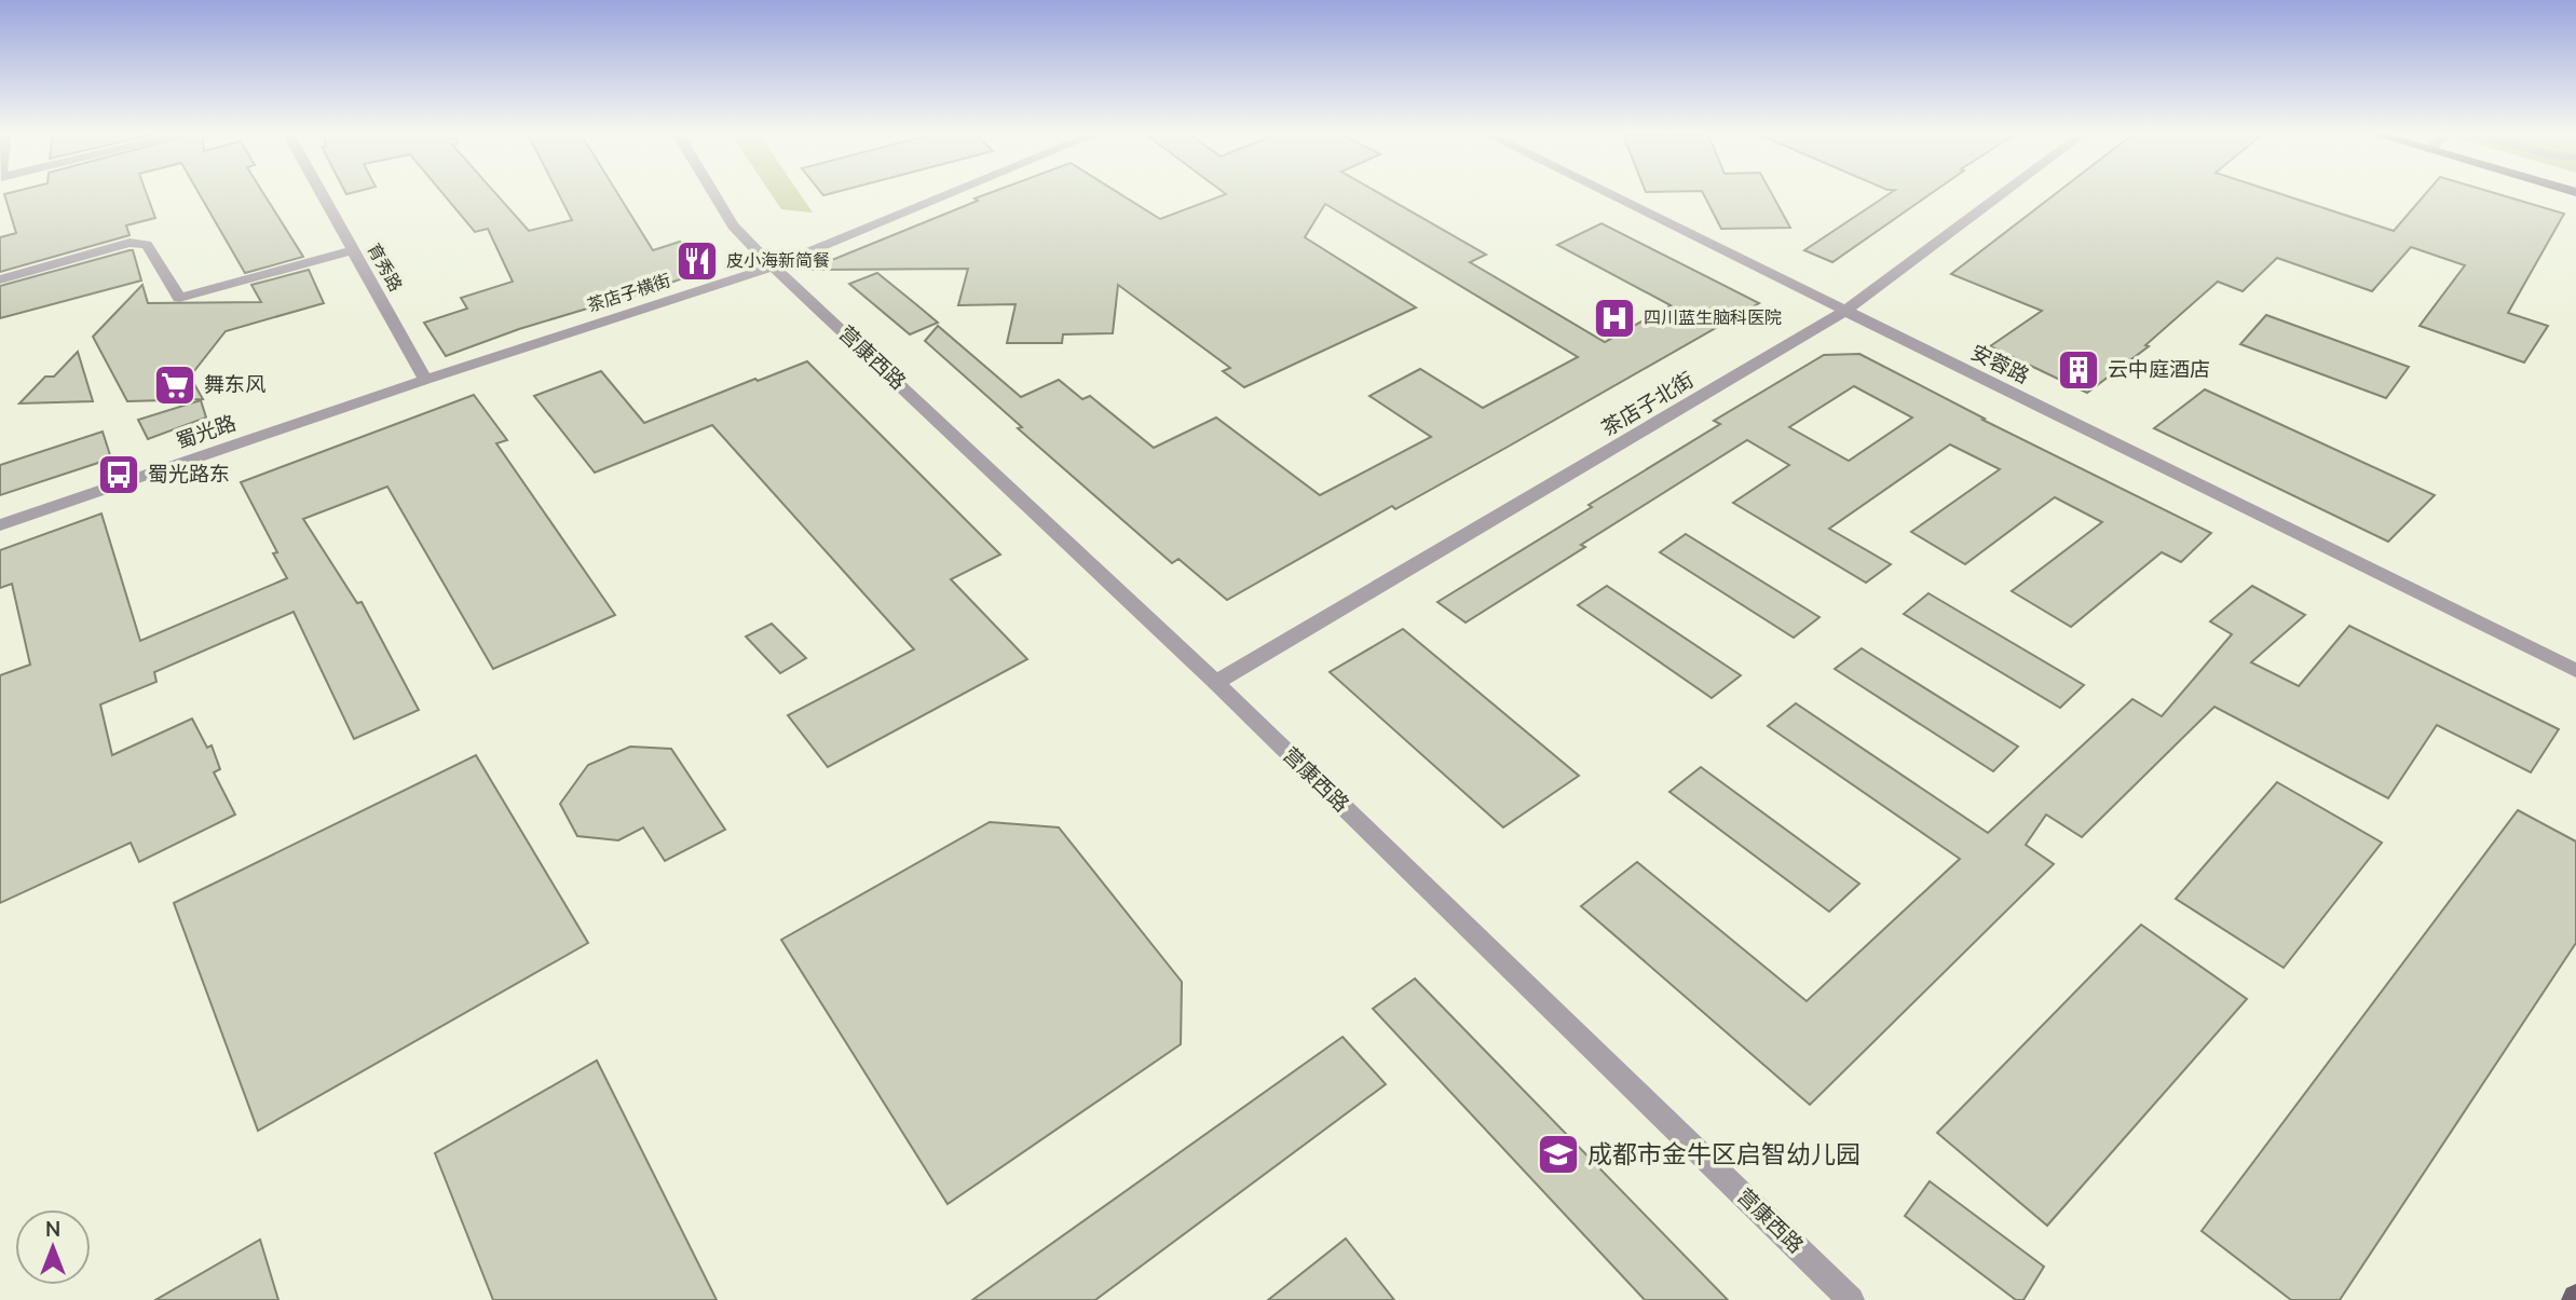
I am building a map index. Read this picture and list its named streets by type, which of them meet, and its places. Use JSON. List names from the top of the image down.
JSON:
{
  "streets": {
    "street": [
      "育秀路",
      "茶店子横街",
      "营康西路",
      "安蓉路",
      "茶店子北街",
      "蜀光路"
    ]
  },
  "crossings": [
    ["育秀路", "茶店子横街"],
    ["育秀路", "蜀光路"],
    ["茶店子横街", "营康西路"],
    ["茶店子横街", "蜀光路"],
    ["营康西路", "茶店子北街"],
    ["安蓉路", "茶店子北街"]
  ],
  "places": {
    "restaurant": ["皮小海新简餐"],
    "hospital": ["四川蓝生脑科医院"],
    "building": ["云中庭酒店"],
    "supermarket": ["舞东风"],
    "bus stop": ["蜀光路东"],
    "school or university": ["成都市金牛区启智幼儿园"]
  },
  "north": "top"
}
